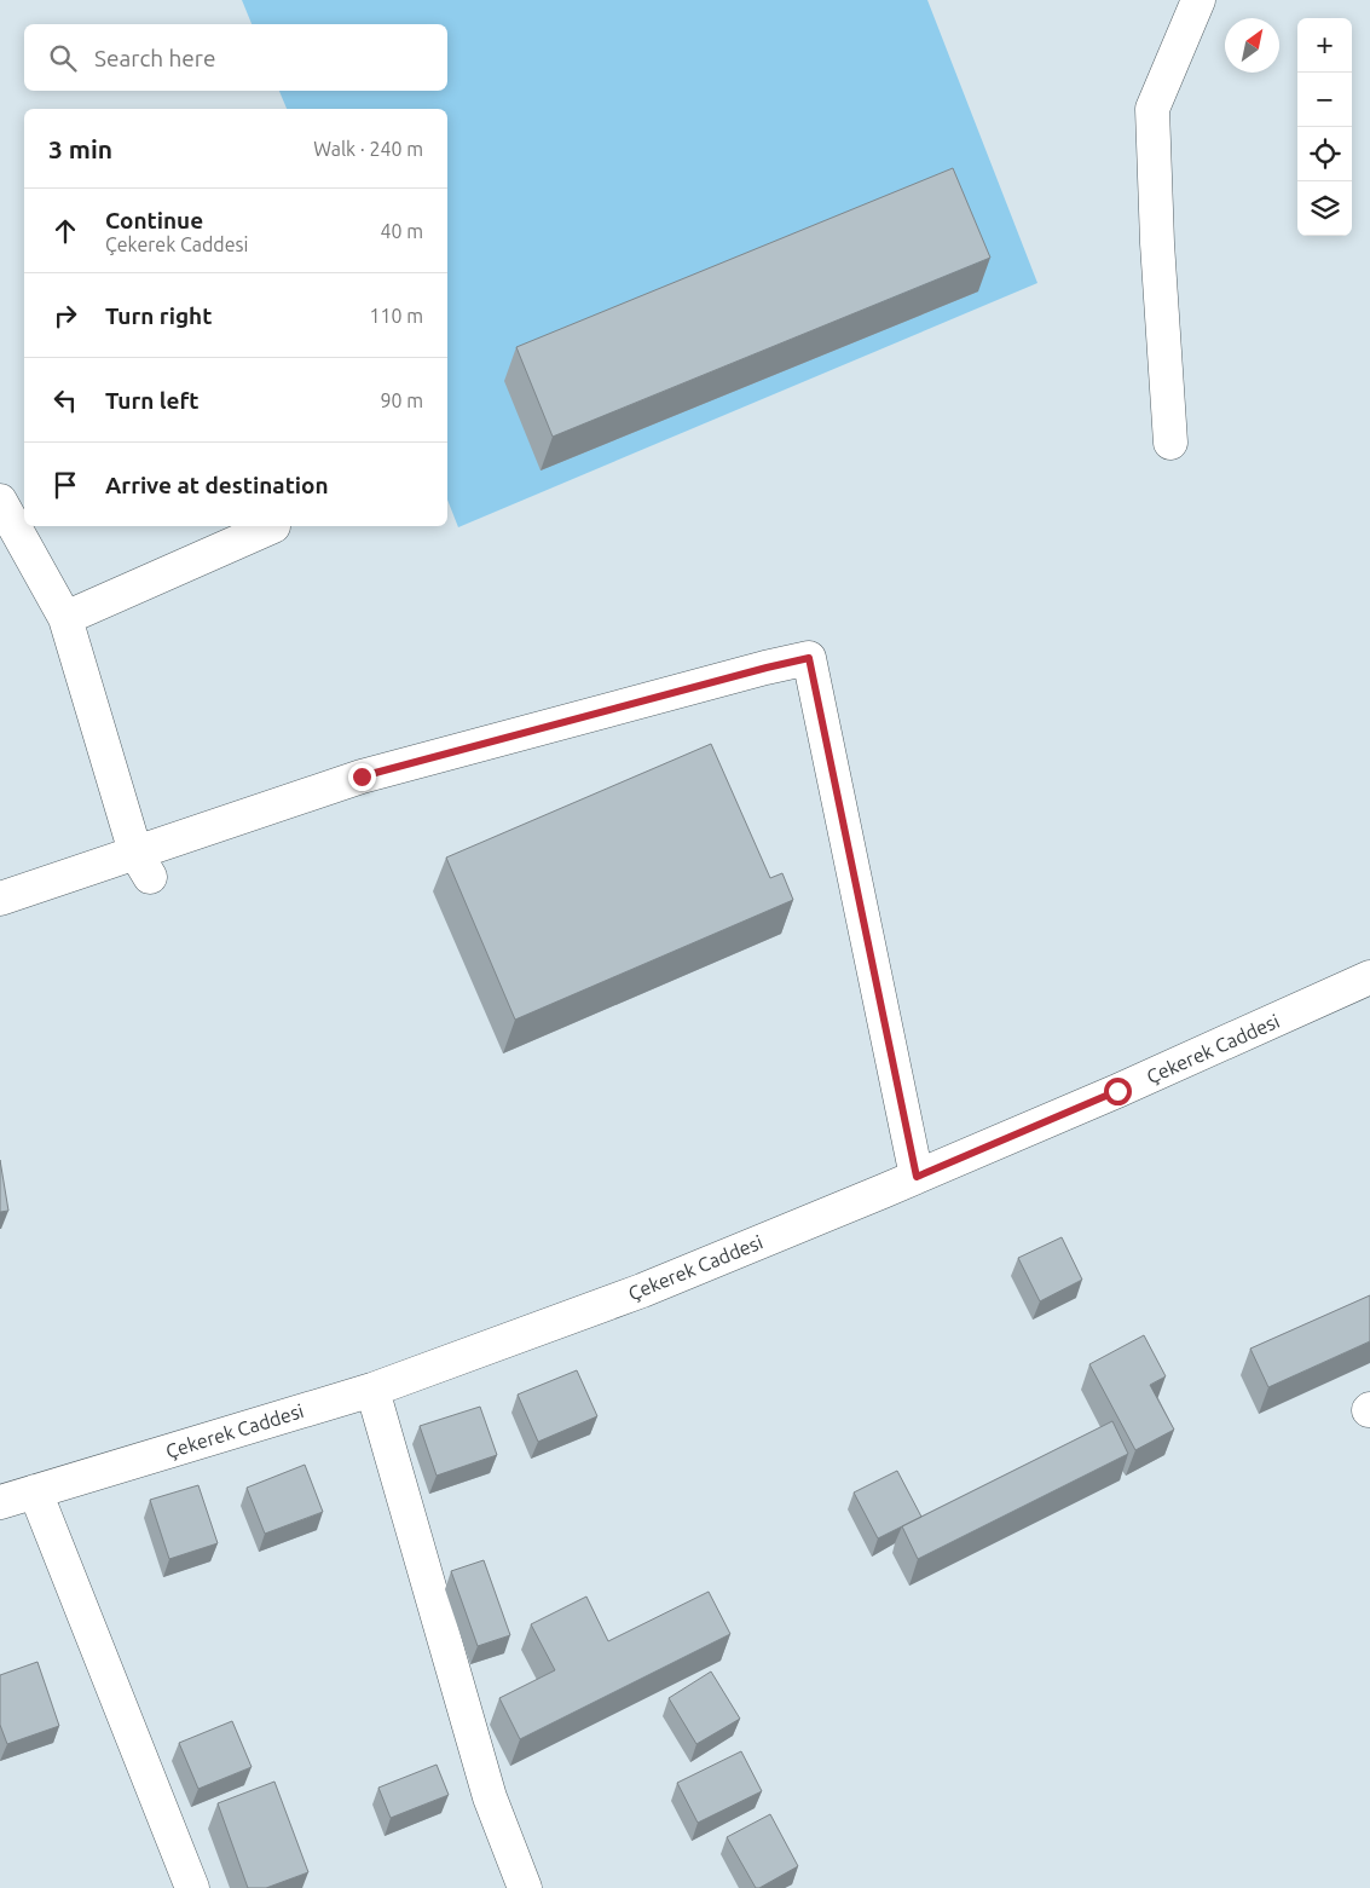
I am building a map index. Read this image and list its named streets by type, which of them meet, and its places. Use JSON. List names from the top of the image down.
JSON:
{
  "streets": {
    "street": ["Çekerek Caddesi"]
  },
  "north": "top right",
  "page": {
    "map_buttons": ["+", "−"],
    "search": "Search here",
    "heading": ["3 min", "Walk · 240 m"],
    "list": [
      ["Continue", "Çekerek Caddesi", "40 m"],
      ["Turn right", "110 m"],
      ["Turn left", "90 m"],
      "Arrive at destination"
    ]
  }
}
